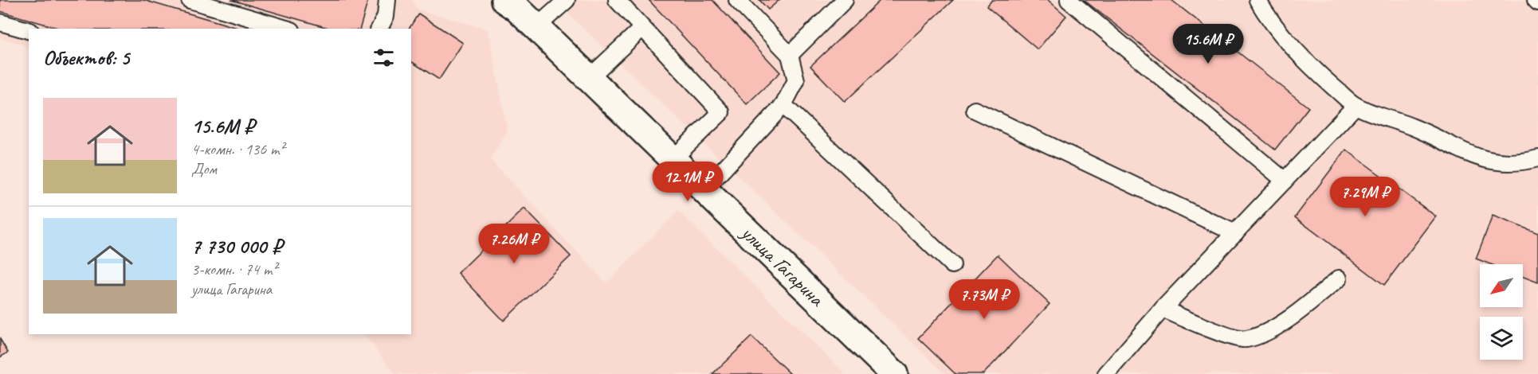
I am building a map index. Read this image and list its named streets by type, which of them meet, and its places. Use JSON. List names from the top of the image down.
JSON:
{
  "streets": {
    "street": ["улица Гагарина"]
  },
  "north": "bottom left",
  "page": {
    "price": [
      "15.6M ₽",
      "12.1M ₽",
      "7.29M ₽",
      "7.26M ₽",
      "7.73M ₽"
    ],
    "heading": "Объектов: 5",
    "list": [
      {
        "name": "15.6M ₽",
        "note": "4-комн. · 136 m² · Дом"
      },
      {
        "name": "7 730 000 ₽",
        "note": "3-комн. · 74 m² · улица Гагарина"
      }
    ]
  }
}
